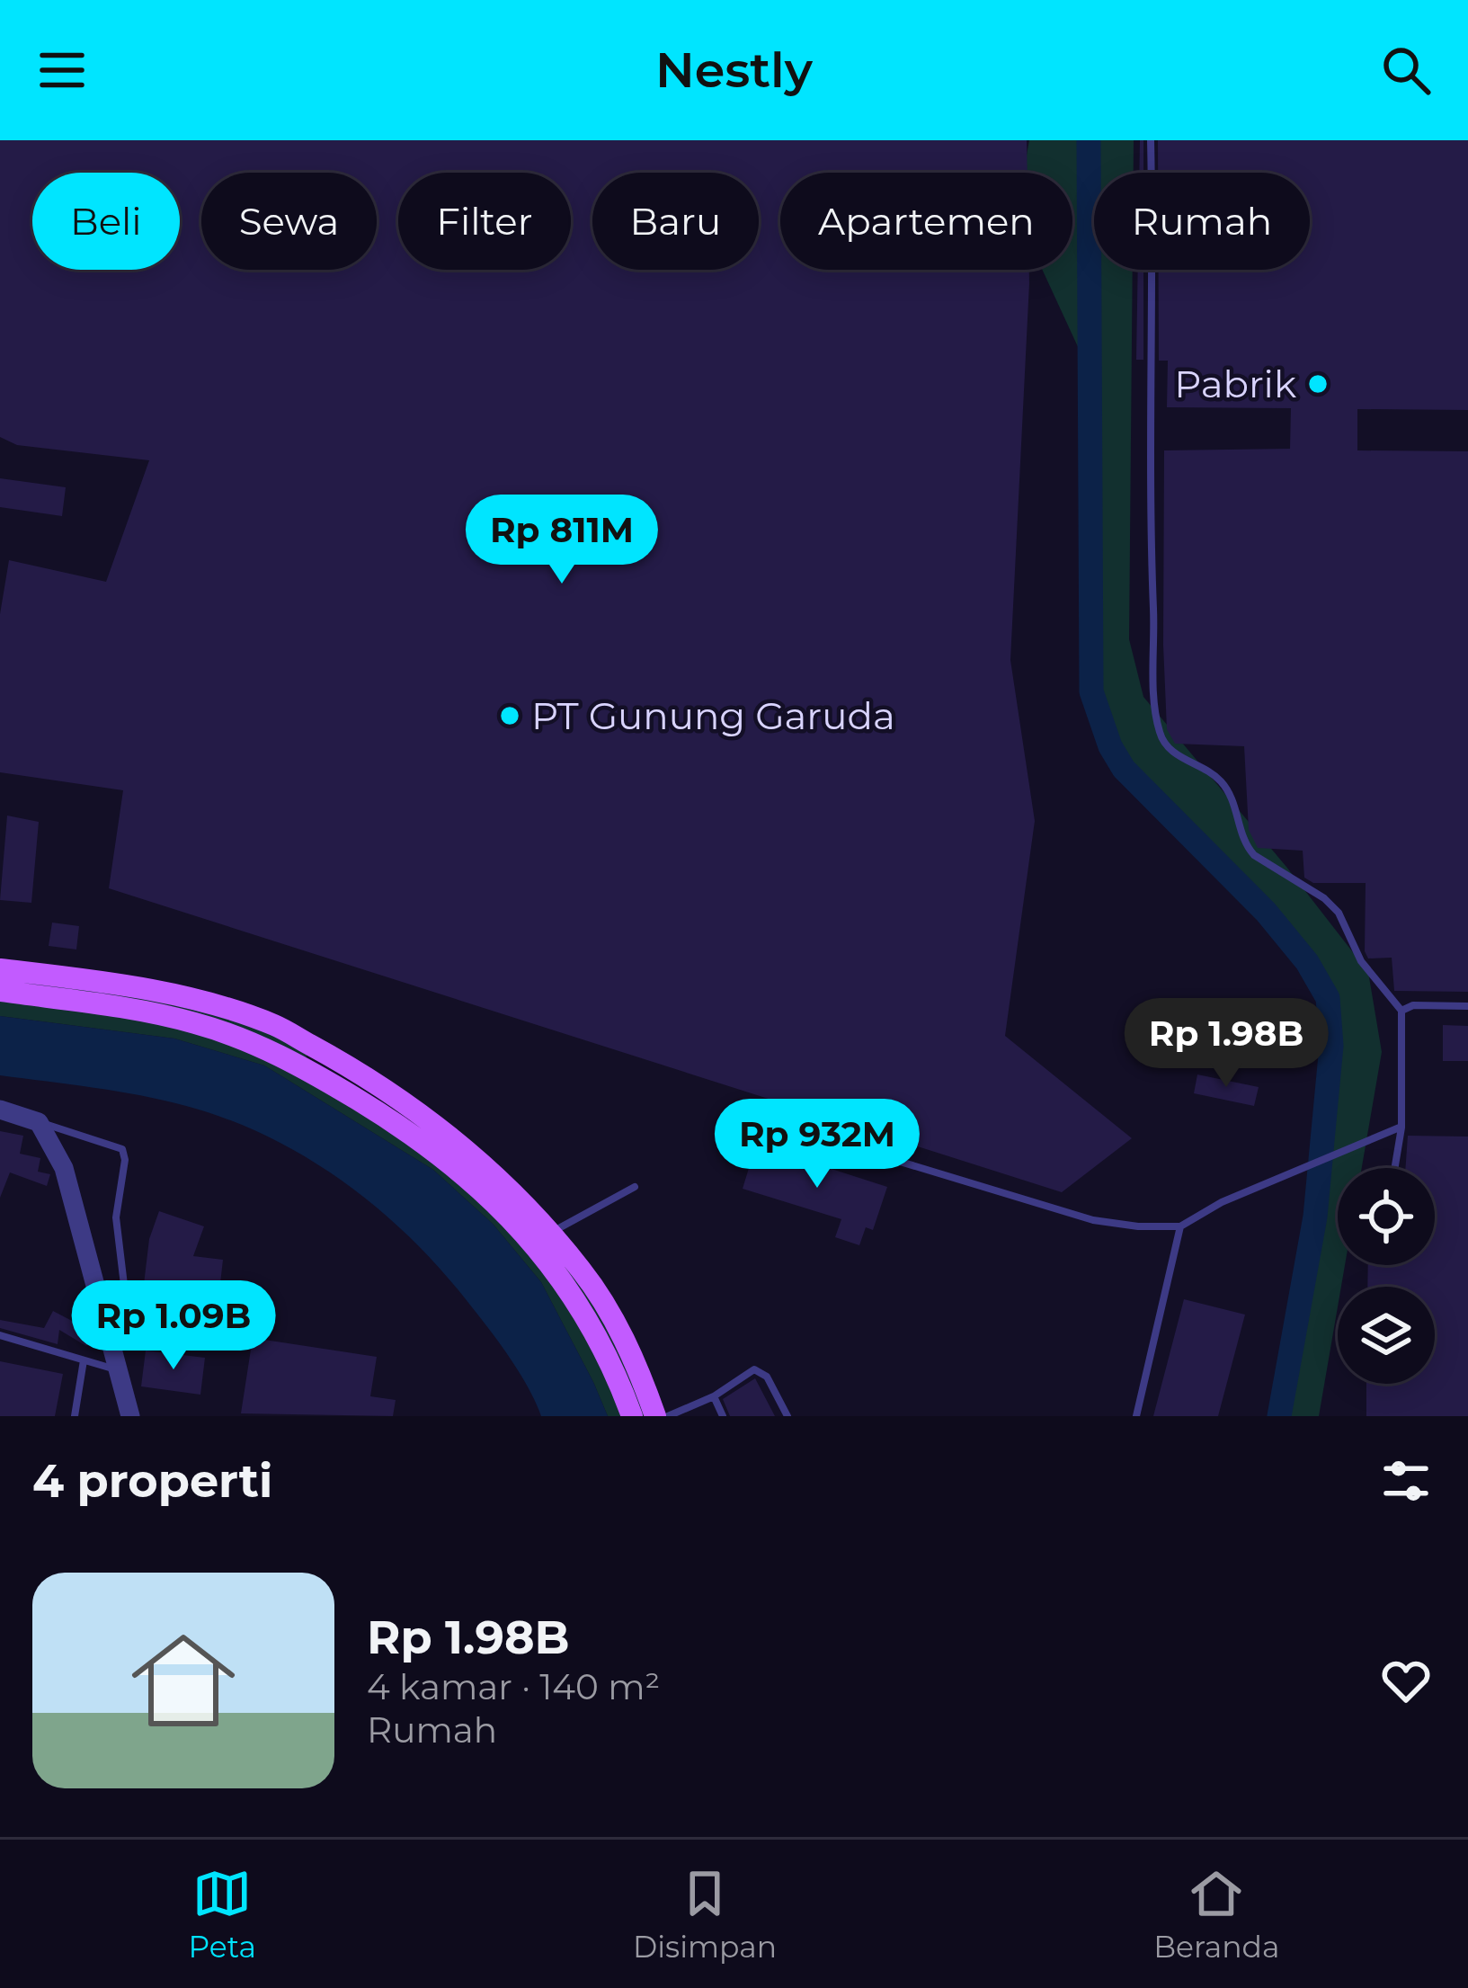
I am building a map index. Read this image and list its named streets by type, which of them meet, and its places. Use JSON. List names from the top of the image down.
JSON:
{
  "places": ["Pabrik", "PT Gunung Garuda"],
  "page": {
    "header": "Nestly",
    "chip": [
      "Beli",
      "Sewa",
      "Filter",
      "Baru",
      "Apartemen",
      "Rumah"
    ],
    "price": [
      "Rp 811M",
      "Rp 1.98B",
      "Rp 932M",
      "Rp 1.09B"
    ],
    "heading": "4 properti",
    "list": [
      {
        "name": "Rp 1.98B",
        "note": "4 kamar · 140 m² · Rumah"
      }
    ],
    "tabs": ["Peta", "Disimpan", "Beranda"]
  }
}
